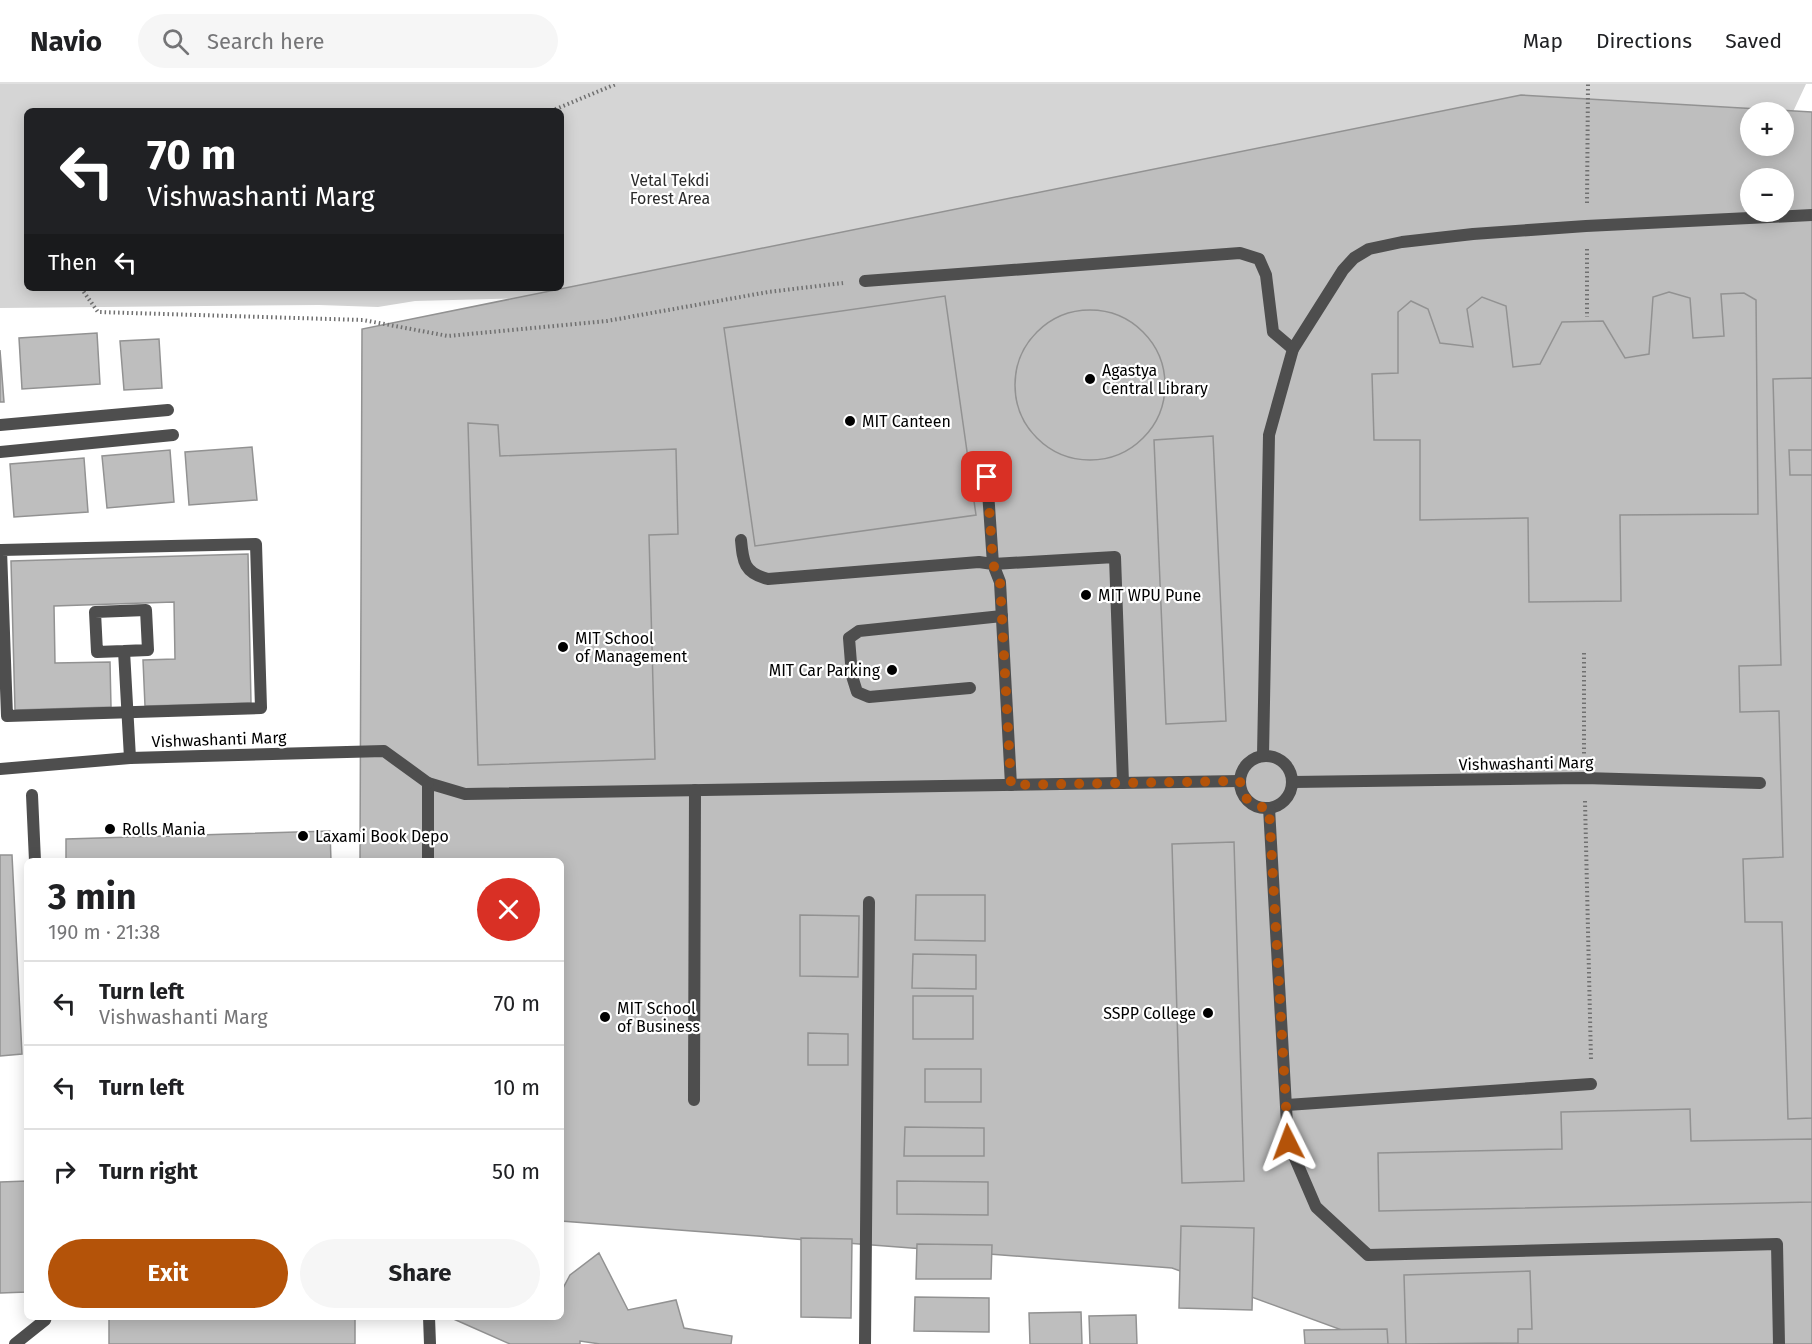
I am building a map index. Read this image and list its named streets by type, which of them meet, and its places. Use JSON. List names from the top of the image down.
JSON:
{
  "streets": {
    "street": ["Vishwashanti Marg"]
  },
  "parks": ["Vetal Tekdi Forest Area"],
  "places": [
    "Agastya Central Library",
    "MIT Canteen",
    "MIT WPU Pune",
    "MIT School of Management",
    "MIT Car Parking",
    "Rolls Mania",
    "Laxami Book Depo",
    "SSPP College",
    "MIT School of Business"
  ],
  "page": {
    "header": "Navio",
    "search": "Search here",
    "nav": ["Map", "Directions", "Saved"],
    "map_buttons": ["+", "−"],
    "turn": ["70 m", "Vishwashanti Marg"],
    "then": "Then",
    "heading": ["3 min", "190 m · 21:38"],
    "list": [
      {
        "name": "Turn left",
        "note": "Vishwashanti Marg",
        "value": "70 m"
      },
      {
        "name": "Turn left",
        "value": "10 m"
      },
      {
        "name": "Turn right",
        "value": "50 m"
      }
    ],
    "buttons": ["Exit", "Share"]
  }
}
